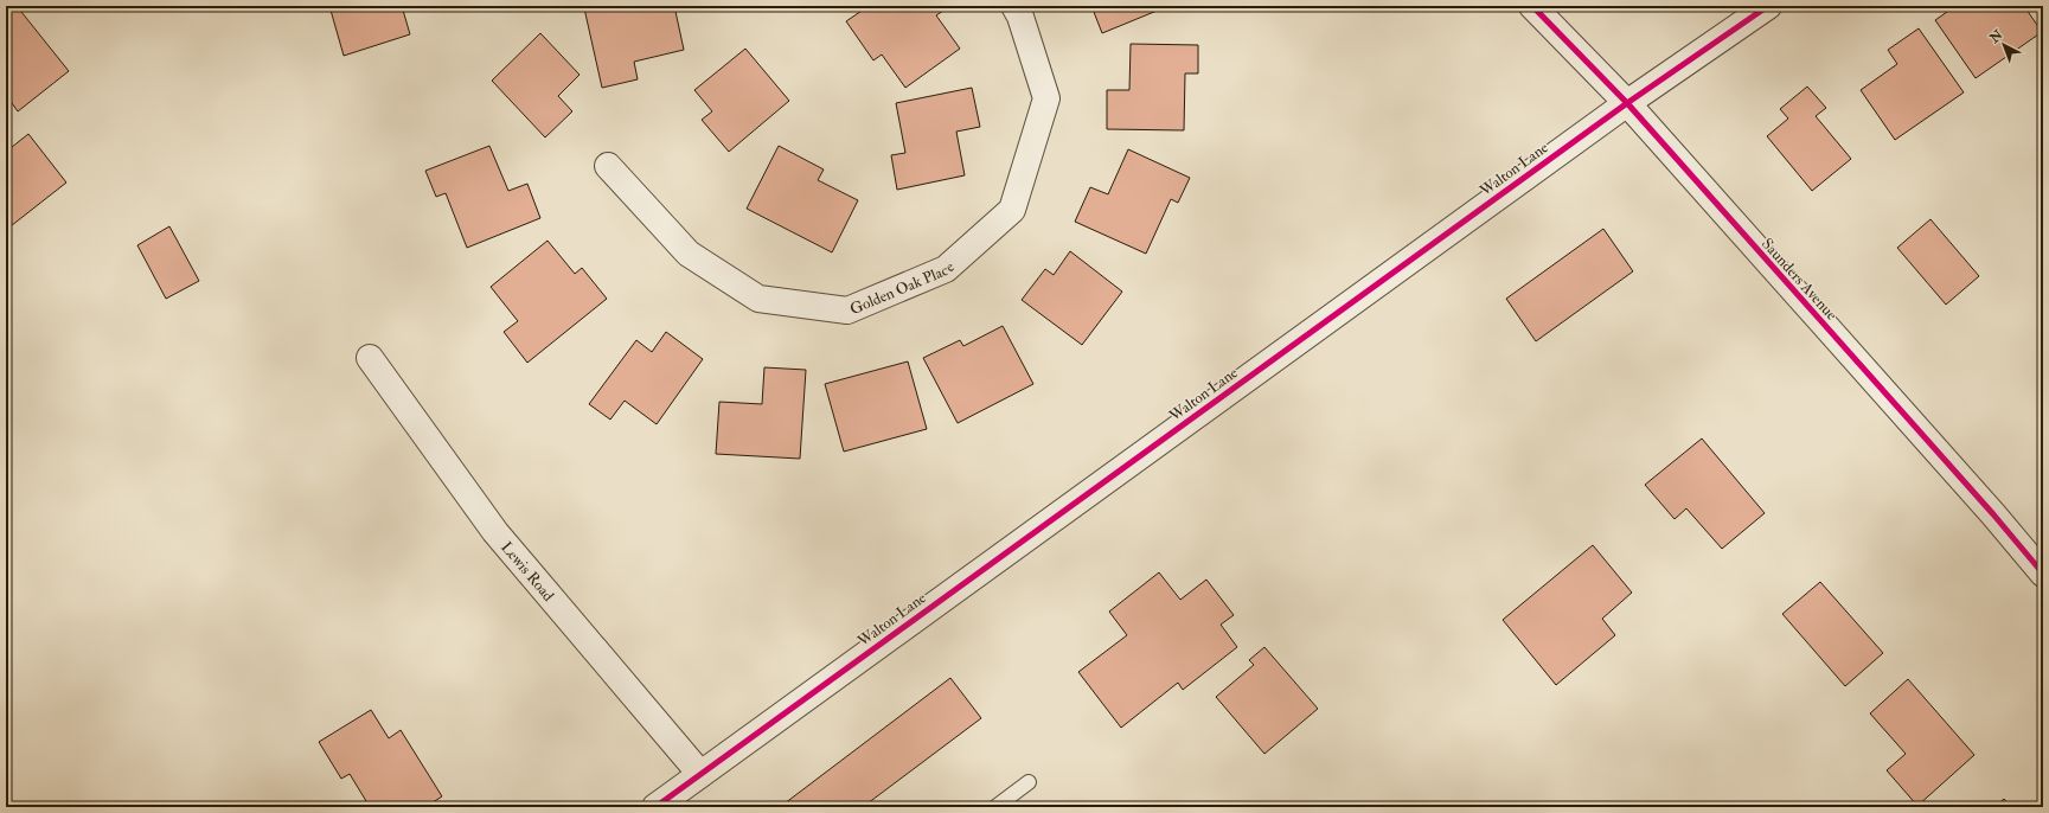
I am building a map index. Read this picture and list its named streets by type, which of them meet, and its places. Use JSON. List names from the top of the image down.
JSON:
{
  "streets": {
    "street": [
      "Walton Lane",
      "Saunders Avenue",
      "Golden Oak Place",
      "Lewis Road"
    ]
  },
  "crossings": [
    ["Walton Lane", "Saunders Avenue"],
    ["Walton Lane", "Lewis Road"]
  ],
  "north": "top left"
}
